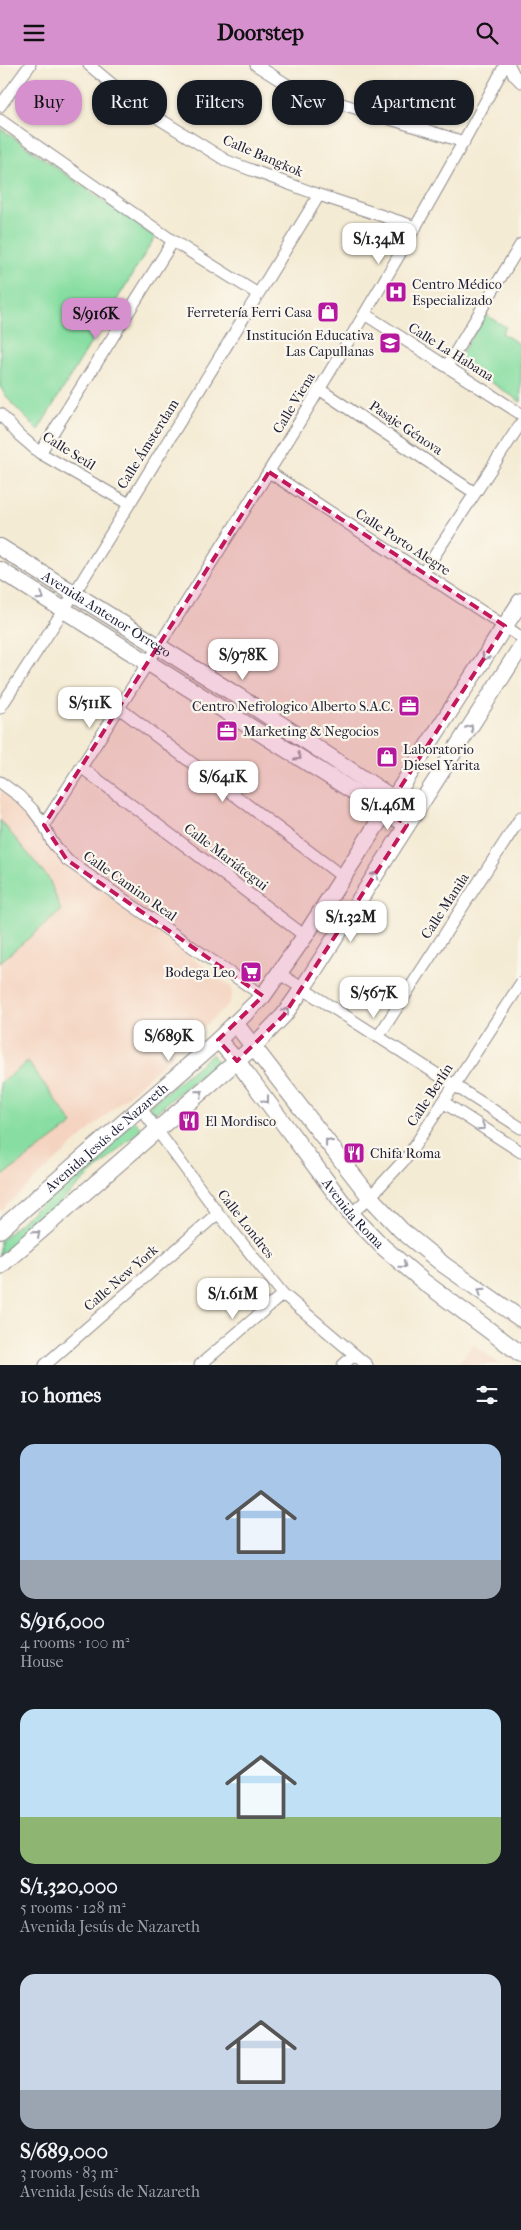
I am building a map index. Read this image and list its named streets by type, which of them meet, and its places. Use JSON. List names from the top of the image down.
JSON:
{
  "streets": {
    "main road": ["Avenida Antenor Orrego", "Avenida Jesús de Nazareth", "Avenida Roma"],
    "street": [
      "Calle Bangkok",
      "Calle La Habana",
      "Calle Viena",
      "Pasaje Génova",
      "Calle Ámsterdam",
      "Calle Seúl",
      "Calle Porto Alegre",
      "Calle Mariátegui",
      "Calle Camino Real",
      "Calle Manila",
      "Calle Berlín",
      "Calle Londres",
      "Calle New York"
    ]
  },
  "crossings": [
    ["Calle Bangkok", "Calle Viena"],
    ["Calle Bangkok", "Calle Ámsterdam"],
    ["Calle La Habana", "Calle Viena"],
    ["Calle Viena", "Pasaje Génova"],
    ["Calle Viena", "Calle Porto Alegre"],
    ["Calle Viena", "Avenida Antenor Orrego"],
    ["Calle Viena", "Calle Mariátegui"],
    ["Calle Viena", "Calle Camino Real"],
    ["Calle Ámsterdam", "Calle Seúl"],
    ["Calle Ámsterdam", "Avenida Antenor Orrego"],
    ["Calle Porto Alegre", "Avenida Jesús de Nazareth"],
    ["Avenida Antenor Orrego", "Avenida Jesús de Nazareth"],
    ["Calle Mariátegui", "Avenida Jesús de Nazareth"],
    ["Calle Camino Real", "Avenida Jesús de Nazareth"],
    ["Calle Berlín", "Avenida Roma"],
    ["Avenida Jesús de Nazareth", "Avenida Roma"],
    ["Avenida Jesús de Nazareth", "Calle Londres"],
    ["Calle Londres", "Calle New York"]
  ],
  "places": {
    "hospital": ["Centro Médico Especializado"],
    "shop": ["Ferretería Ferri Casa", "Laboratorio Diesel Yarita"],
    "school or university": ["Institución Educativa Las Capullanas"],
    "office": ["Centro Nefrologico Alberto S.A.C.", "Marketing & Negocios"],
    "supermarket": ["Bodega Leo"],
    "restaurant": ["El Mordisco", "Chifa Roma"]
  },
  "page": {
    "header": "Doorstep",
    "chip": [
      "Buy",
      "Rent",
      "Filters",
      "New",
      "Apartment"
    ],
    "price": [
      "S/1.34M",
      "S/916K",
      "S/978K",
      "S/511K",
      "S/641K",
      "S/1.46M",
      "S/1.32M",
      "S/567K",
      "S/689K",
      "S/1.61M"
    ],
    "heading": "10 homes",
    "list": [
      {
        "name": "S/916,000",
        "note": "4 rooms · 100 m² · House"
      },
      {
        "name": "S/1,320,000",
        "note": "5 rooms · 128 m² · Avenida Jesús de Nazareth"
      },
      {
        "name": "S/689,000",
        "note": "3 rooms · 83 m² · Avenida Jesús de Nazareth"
      }
    ]
  }
}
